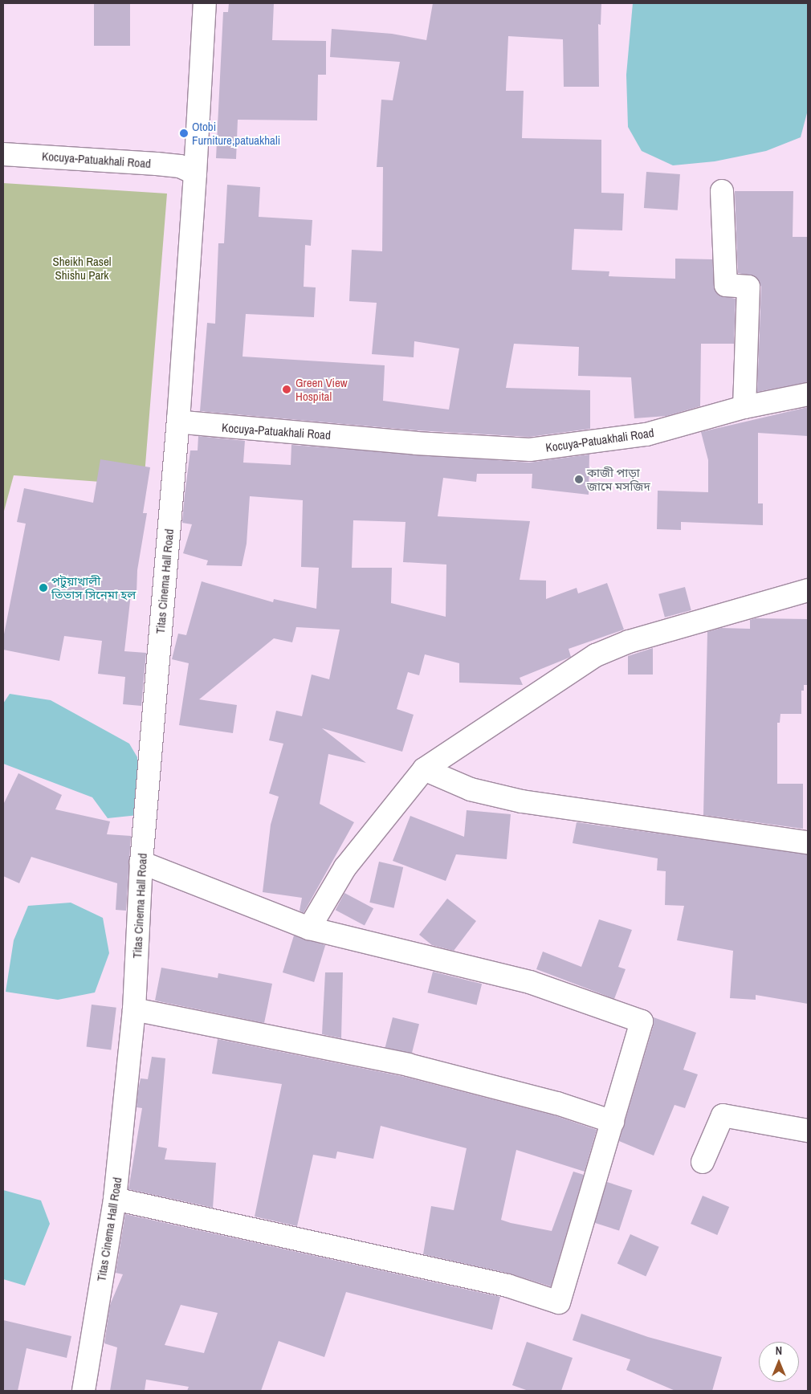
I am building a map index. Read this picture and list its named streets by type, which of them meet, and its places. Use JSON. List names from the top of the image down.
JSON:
{
  "streets": {
    "street": ["Kocuya-Patuakhali Road", "Titas Cinema Hall Road"]
  },
  "crossings": [
    ["Kocuya-Patuakhali Road", "Titas Cinema Hall Road"]
  ],
  "parks": ["Sheikh Rasel Shishu Park"],
  "places": [
    "Otobi Furniture,patuakhali",
    "Green View Hospital",
    "কাজী পাড়া জামে মসজিদ",
    "পটুয়াখালী তিতাস সিনেমা হল"
  ],
  "north": "top"
}
